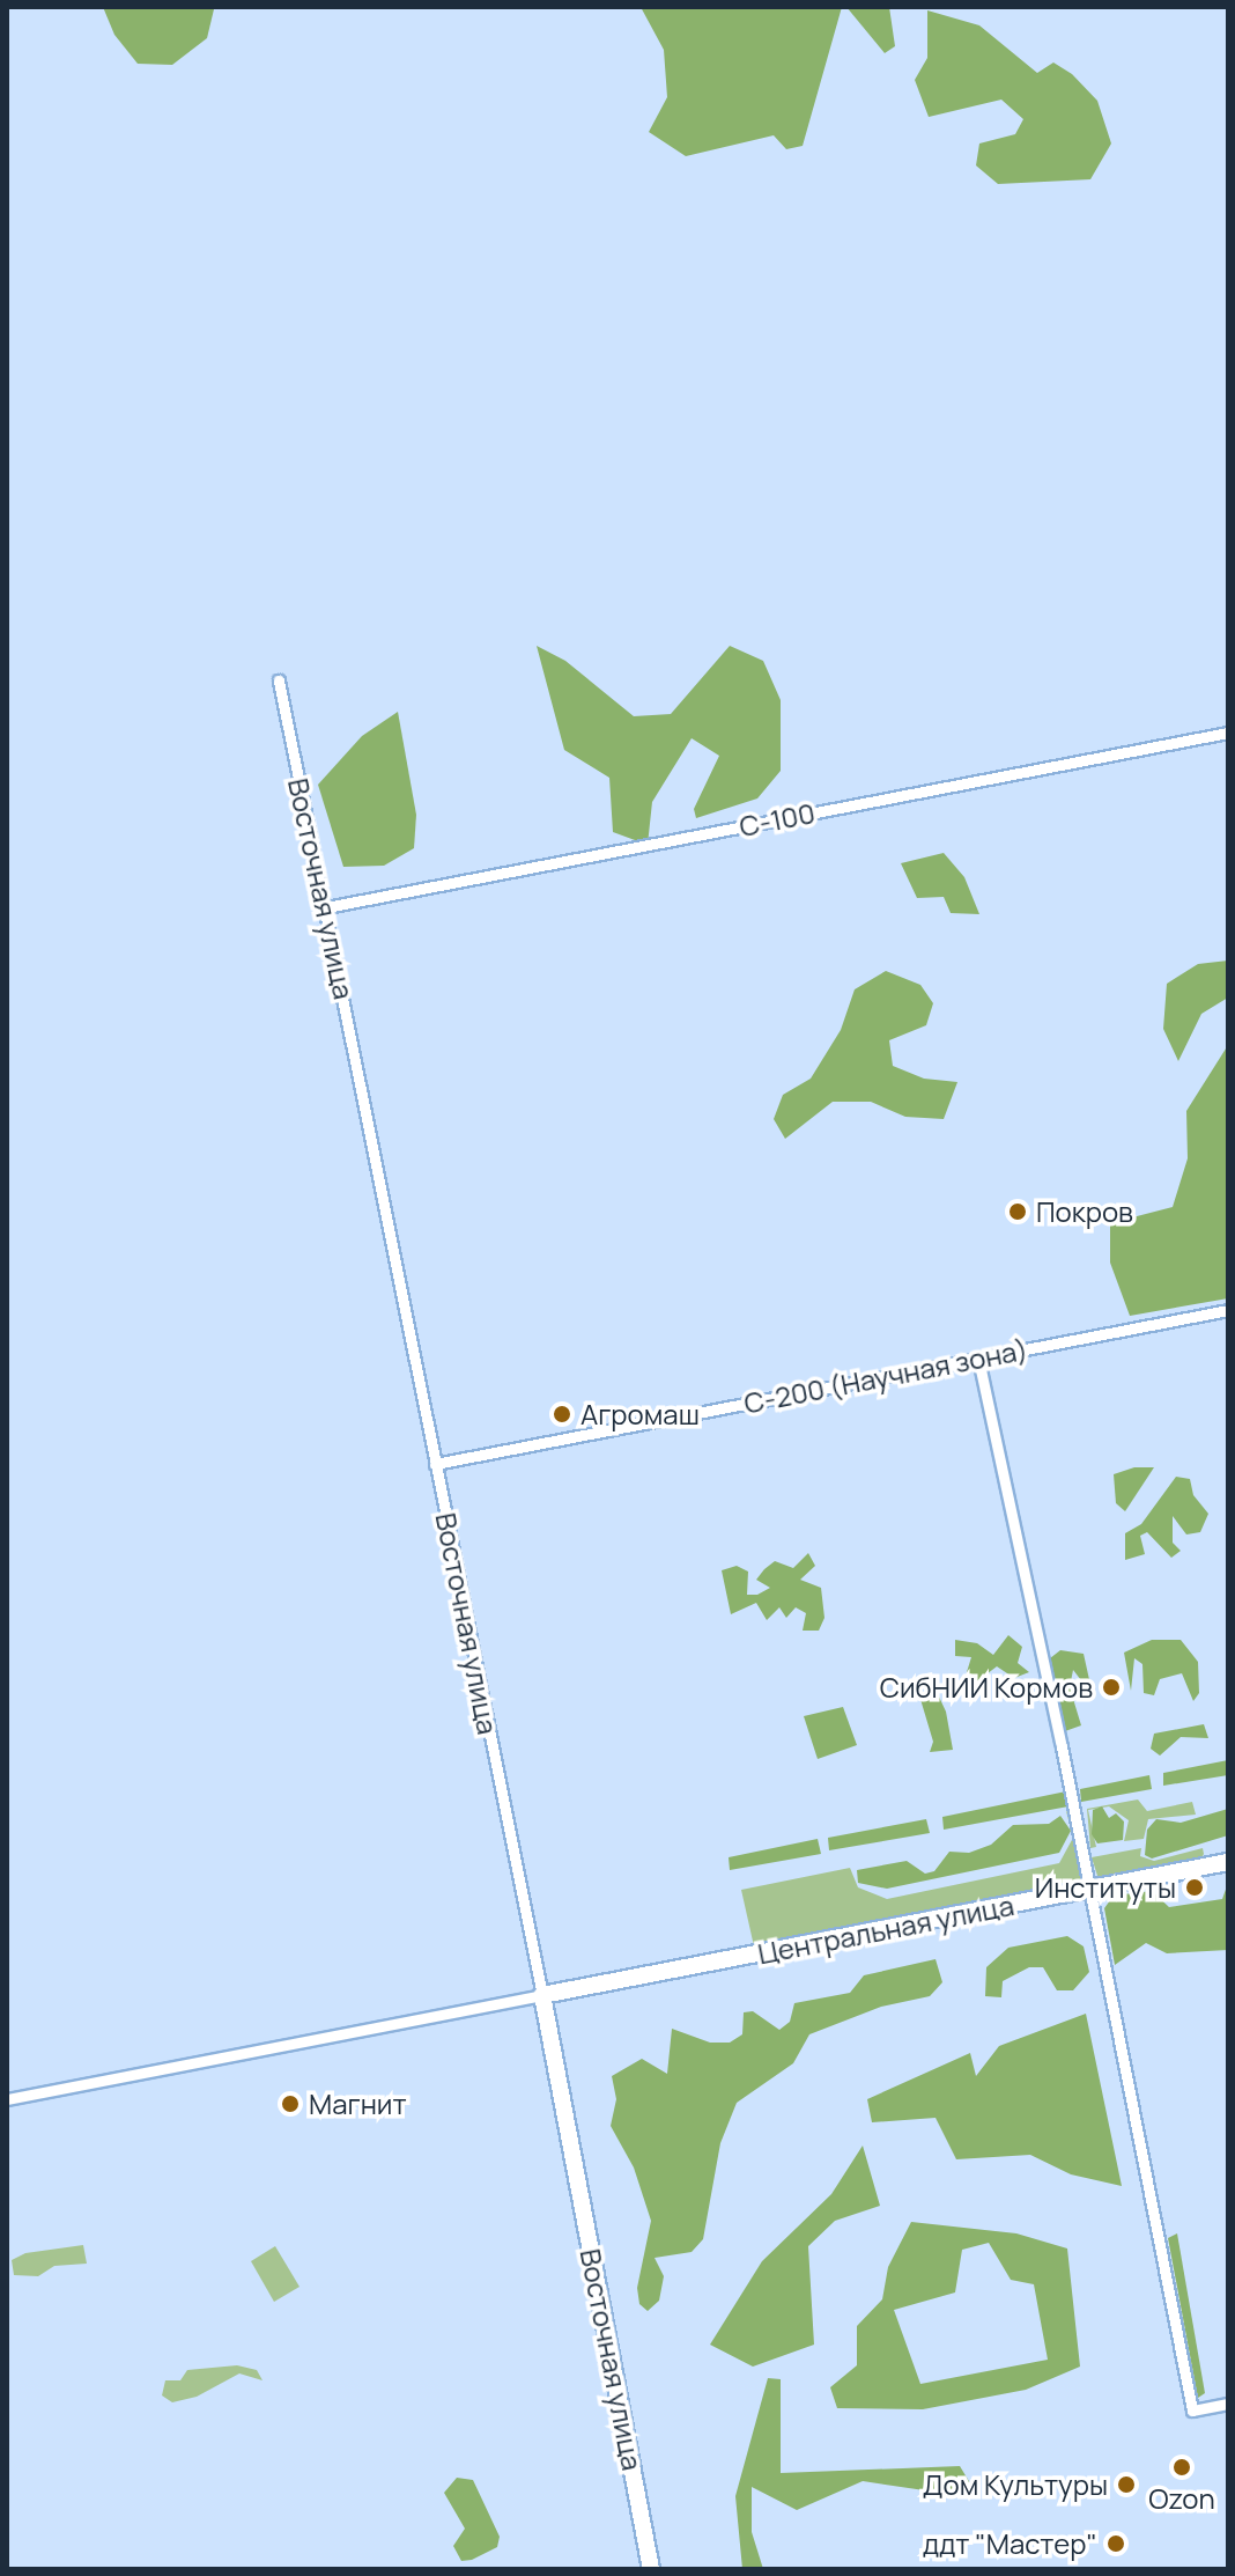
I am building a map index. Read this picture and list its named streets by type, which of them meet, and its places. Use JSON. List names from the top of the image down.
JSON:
{
  "streets": {
    "main road": ["Восточная улица", "Центральная улица"],
    "street": ["С-100", "С-200 (Научная зона)"]
  },
  "crossings": [
    ["С-100", "Восточная улица"],
    ["Восточная улица", "С-200 (Научная зона)"],
    ["Восточная улица", "Центральная улица"]
  ],
  "places": [
    "Покров",
    "Агромаш",
    "СибНИИ Кормов",
    "Институты",
    "Магнит",
    "Ozon",
    "Дом Культуры",
    "ддт \"Мастер\""
  ]
}
